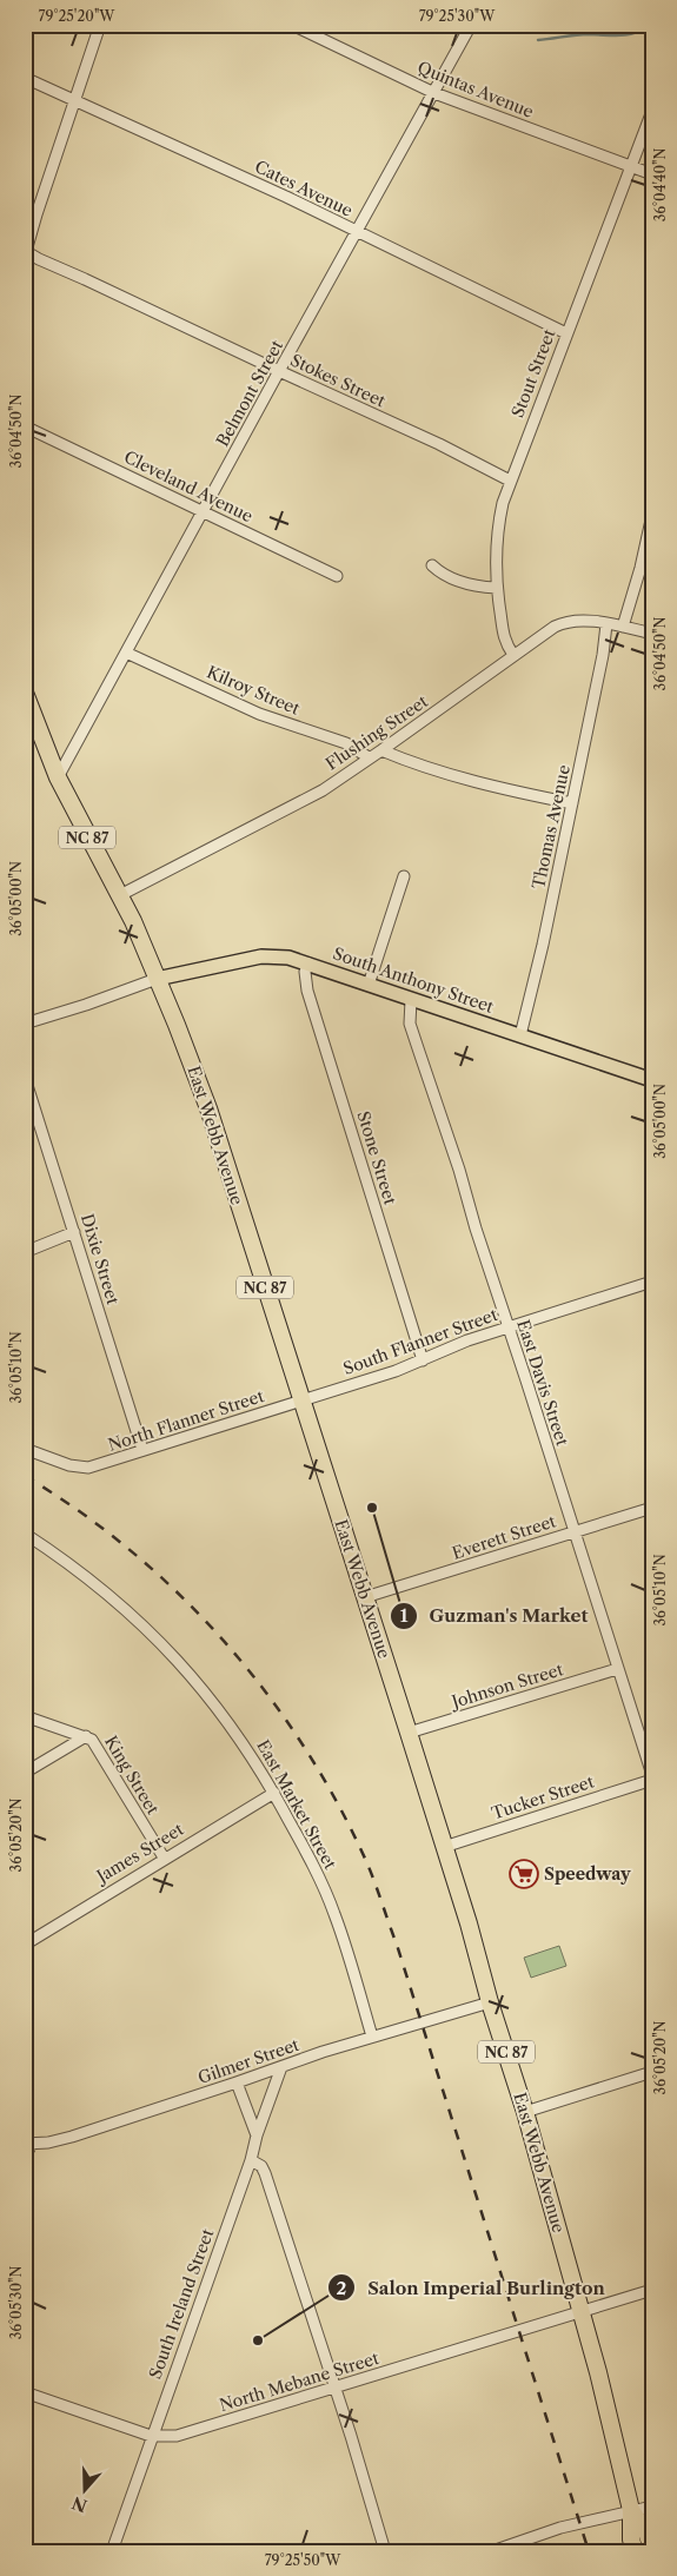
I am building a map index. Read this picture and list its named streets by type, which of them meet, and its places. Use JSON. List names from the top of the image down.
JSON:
{
  "streets": {
    "highway": ["NC 87", "East Webb Avenue"],
    "main road": ["South Anthony Street"],
    "street": [
      "Quintas Avenue",
      "Cates Avenue",
      "Stout Street",
      "Stokes Street",
      "Belmont Street",
      "Cleveland Avenue",
      "Kilroy Street",
      "Flushing Street",
      "Thomas Avenue",
      "Stone Street",
      "Dixie Street",
      "South Flanner Street",
      "East Davis Street",
      "North Flanner Street",
      "Everett Street",
      "Johnson Street",
      "King Street",
      "Tucker Street",
      "East Market Street",
      "James Street",
      "Gilmer Street",
      "South Ireland Street",
      "North Mebane Street"
    ]
  },
  "crossings": [
    ["Quintas Avenue", "Stout Street"],
    ["Quintas Avenue", "Belmont Street"],
    ["Cates Avenue", "Stout Street"],
    ["Cates Avenue", "Belmont Street"],
    ["Stout Street", "Stokes Street"],
    ["Stout Street", "Flushing Street"],
    ["Stokes Street", "Belmont Street"],
    ["Belmont Street", "Cleveland Avenue"],
    ["Belmont Street", "Kilroy Street"],
    ["Belmont Street", "East Webb Avenue"],
    ["Kilroy Street", "Flushing Street"],
    ["Flushing Street", "Thomas Avenue"],
    ["Flushing Street", "East Webb Avenue"],
    ["Thomas Avenue", "South Anthony Street"],
    ["South Anthony Street", "East Webb Avenue"],
    ["South Anthony Street", "Stone Street"],
    ["South Anthony Street", "East Davis Street"],
    ["East Webb Avenue", "South Flanner Street"],
    ["East Webb Avenue", "North Flanner Street"],
    ["East Webb Avenue", "Everett Street"],
    ["East Webb Avenue", "Johnson Street"],
    ["East Webb Avenue", "Tucker Street"],
    ["East Webb Avenue", "Gilmer Street"],
    ["East Webb Avenue", "North Mebane Street"],
    ["Stone Street", "South Flanner Street"],
    ["Dixie Street", "North Flanner Street"],
    ["South Flanner Street", "East Davis Street"],
    ["South Flanner Street", "North Flanner Street"],
    ["East Davis Street", "Everett Street"],
    ["East Davis Street", "Johnson Street"],
    ["King Street", "James Street"],
    ["East Market Street", "James Street"],
    ["East Market Street", "Gilmer Street"],
    ["Gilmer Street", "South Ireland Street"],
    ["South Ireland Street", "North Mebane Street"]
  ],
  "places": {
    "other": ["Guzman's Market", "Salon Imperial Burlington"],
    "supermarket": ["Speedway"]
  },
  "north": "bottom",
  "coordinates": [
    "79°25'20\"W",
    "79°25'30\"W",
    "36°04'40\"N",
    "36°04'50\"N",
    "36°05'00\"N",
    "36°05'10\"N",
    "36°05'20\"N",
    "36°05'30\"N",
    "79°25'50\"W"
  ]
}
